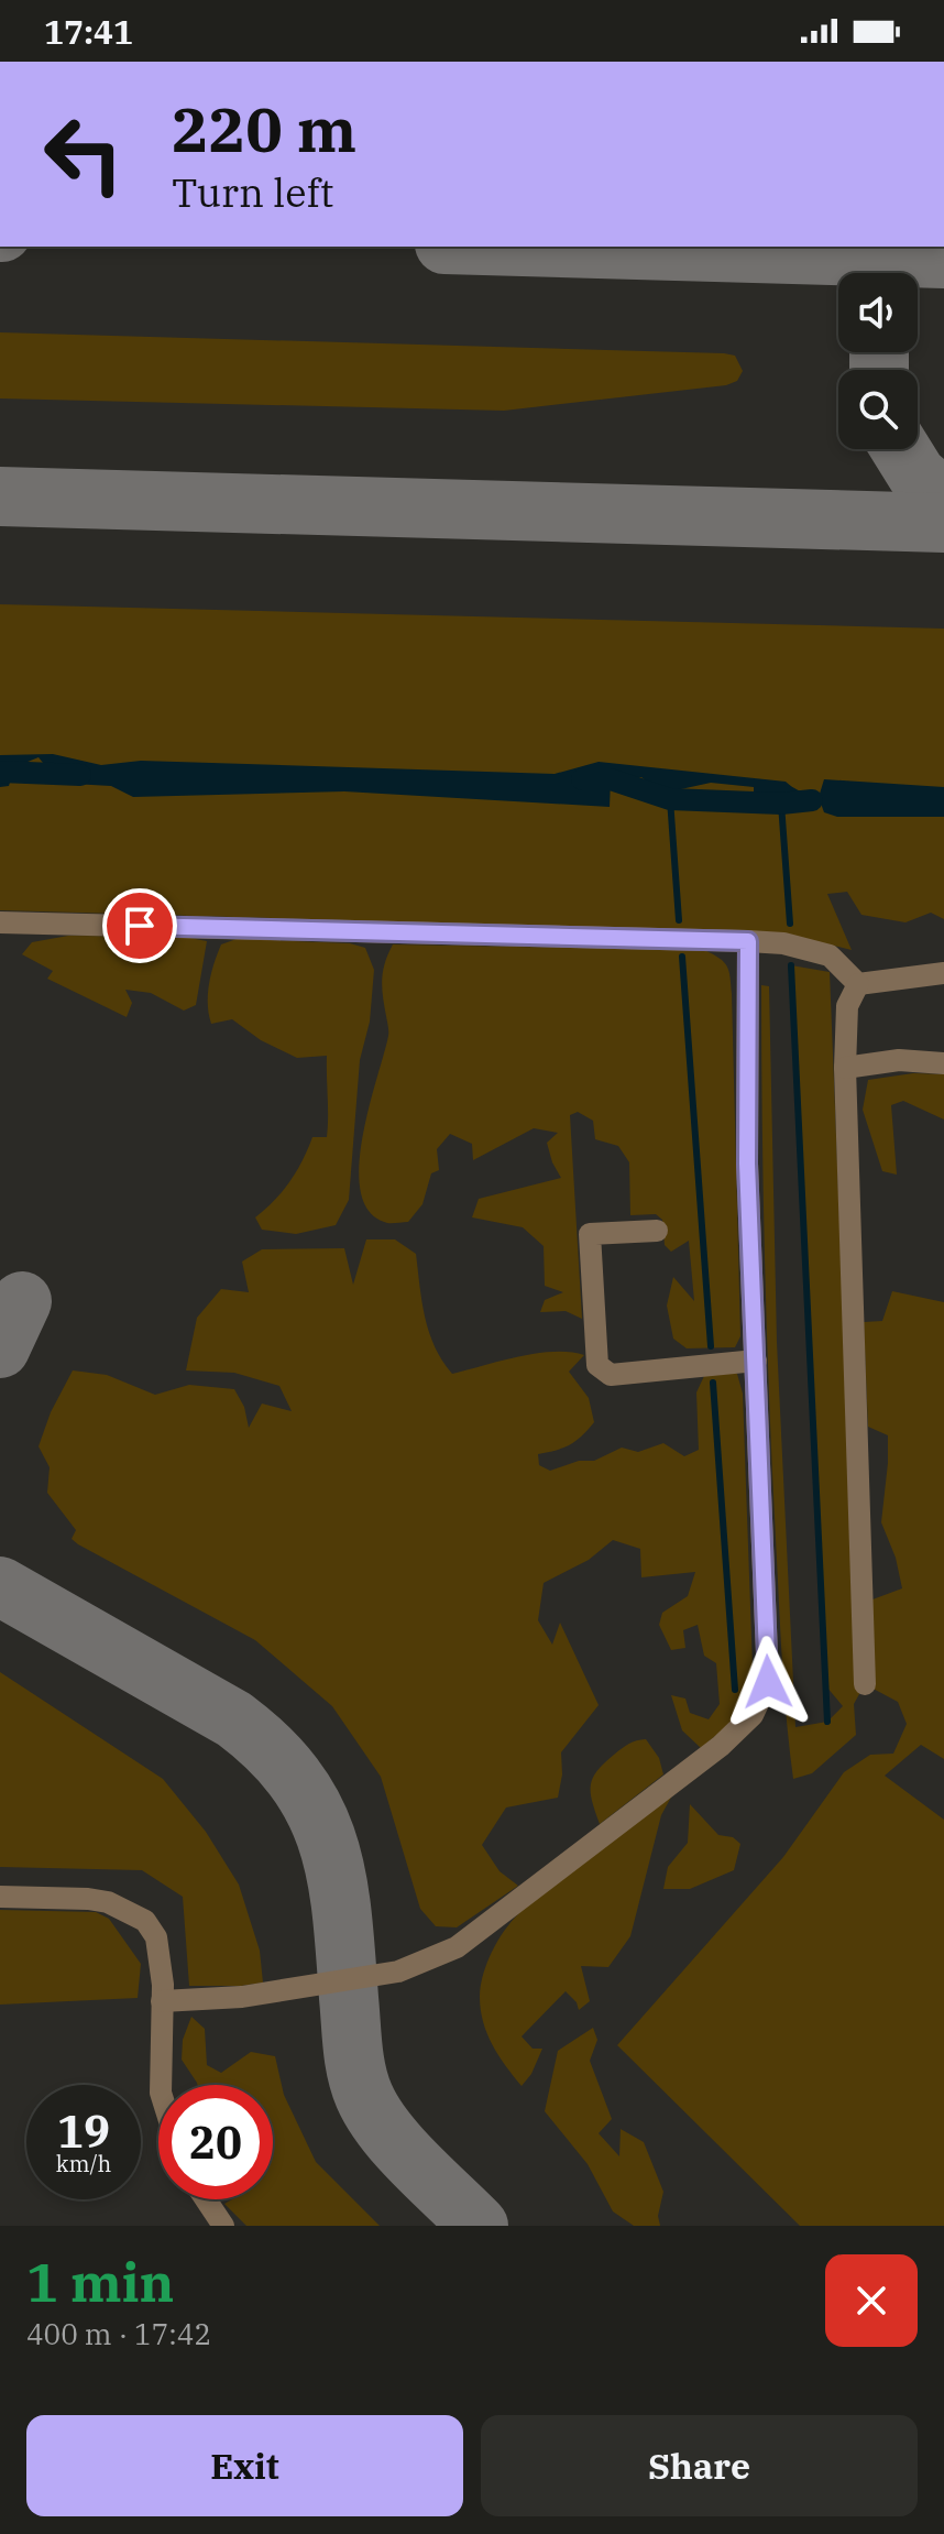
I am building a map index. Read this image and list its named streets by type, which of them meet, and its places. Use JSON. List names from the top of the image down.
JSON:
{
  "page": {
    "status": "17:41",
    "turn": ["220 m", "Turn left"],
    "speed": "19 km/h",
    "limit": "20",
    "heading": ["1 min", "400 m · 17:42"],
    "buttons": ["Exit", "Share"]
  }
}
